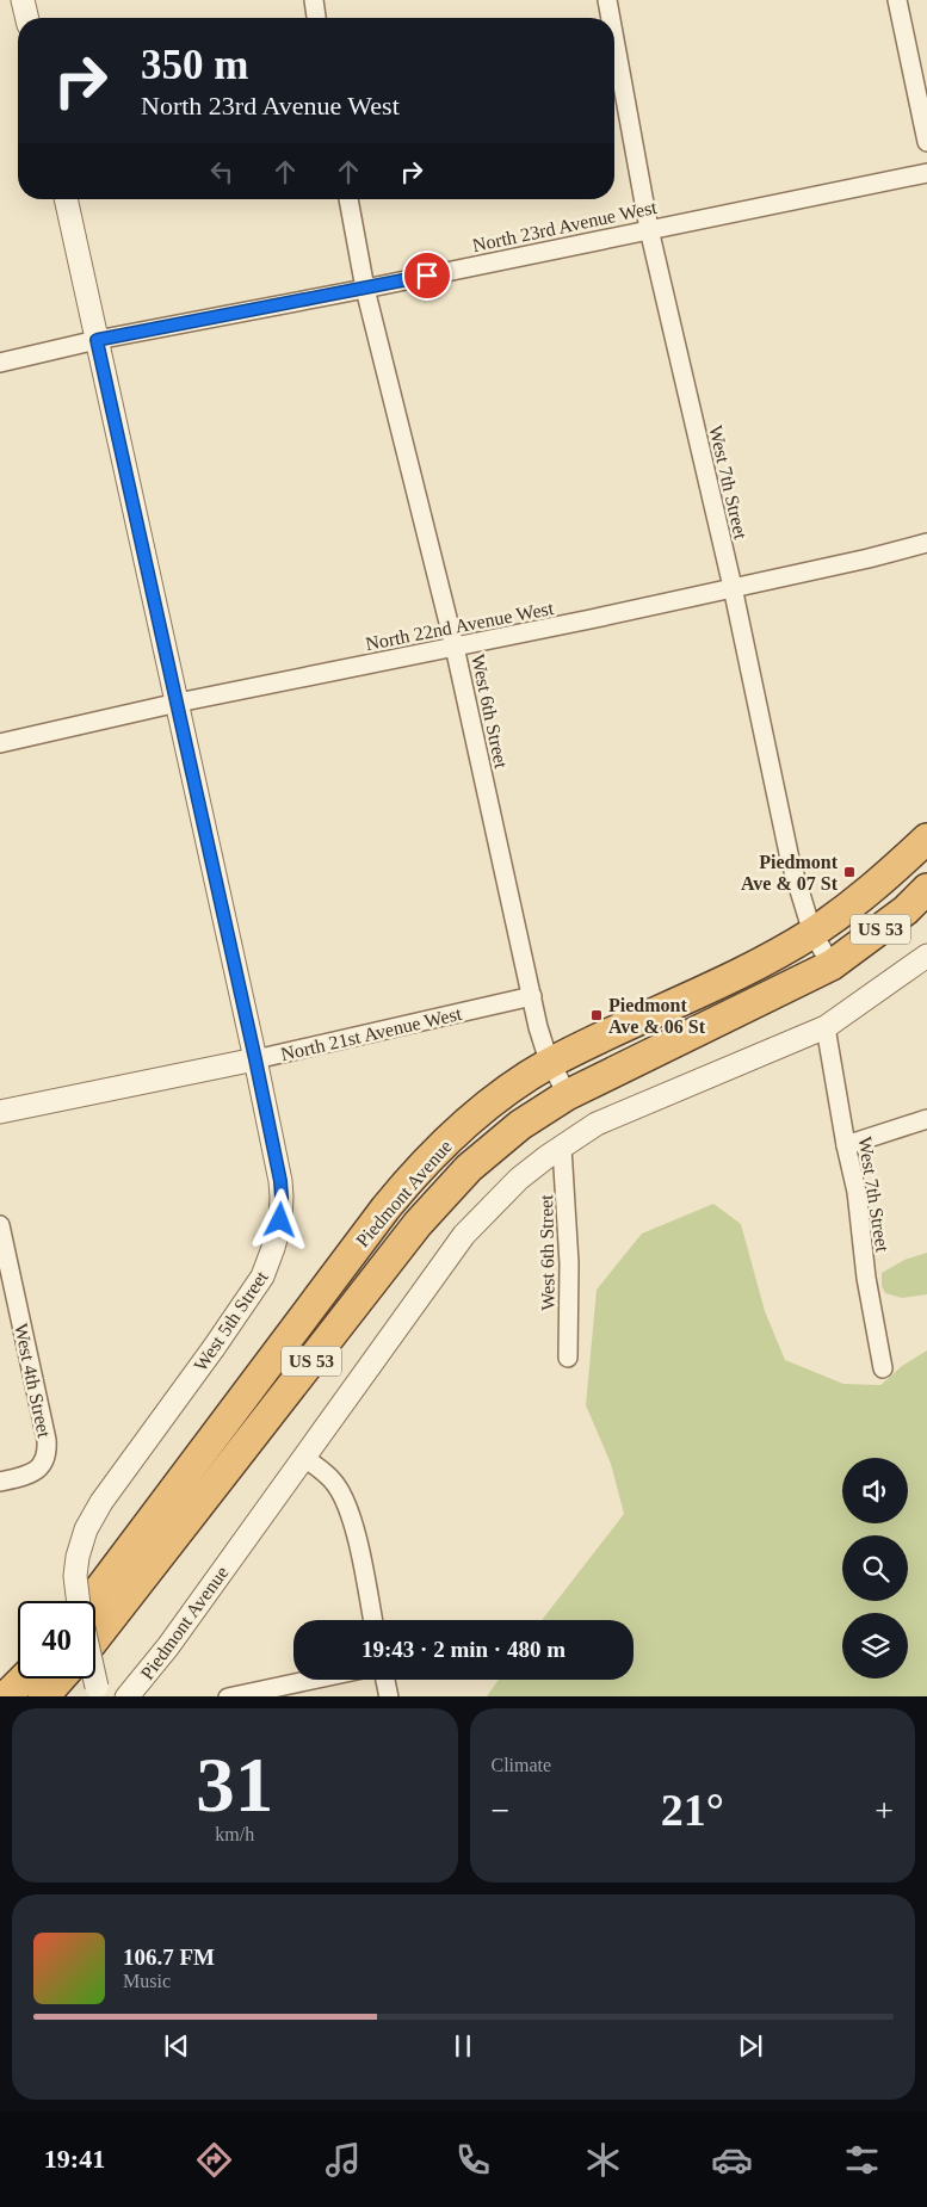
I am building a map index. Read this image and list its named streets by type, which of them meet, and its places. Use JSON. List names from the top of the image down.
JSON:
{
  "streets": {
    "highway": ["US 53", "Piedmont Avenue"],
    "street": [
      "North 23rd Avenue West",
      "West 7th Street",
      "North 22nd Avenue West",
      "West 6th Street",
      "North 21st Avenue West",
      "West 5th Street",
      "West 4th Street"
    ]
  },
  "crossings": [
    ["North 23rd Avenue West", "West 7th Street"],
    ["North 23rd Avenue West", "West 6th Street"],
    ["North 23rd Avenue West", "West 5th Street"],
    ["West 7th Street", "North 22nd Avenue West"],
    ["West 7th Street", "Piedmont Avenue"],
    ["North 22nd Avenue West", "West 6th Street"],
    ["North 22nd Avenue West", "West 5th Street"],
    ["West 6th Street", "North 21st Avenue West"],
    ["West 6th Street", "Piedmont Avenue"],
    ["North 21st Avenue West", "West 5th Street"]
  ],
  "places": {
    "transit": ["Piedmont Ave & 07 St", "Piedmont Ave & 06 St"]
  },
  "page": {
    "turn": ["350 m", "North 23rd Avenue West"],
    "limit": "40",
    "trip": "19:43 · 2 min · 480 m",
    "tile": [
      ["31", "km/h"],
      "Climate"
    ],
    "heat": ["−", "21°", "+"],
    "song": ["106.7 FM", "Music"],
    "tabs": "19:41"
  }
}
